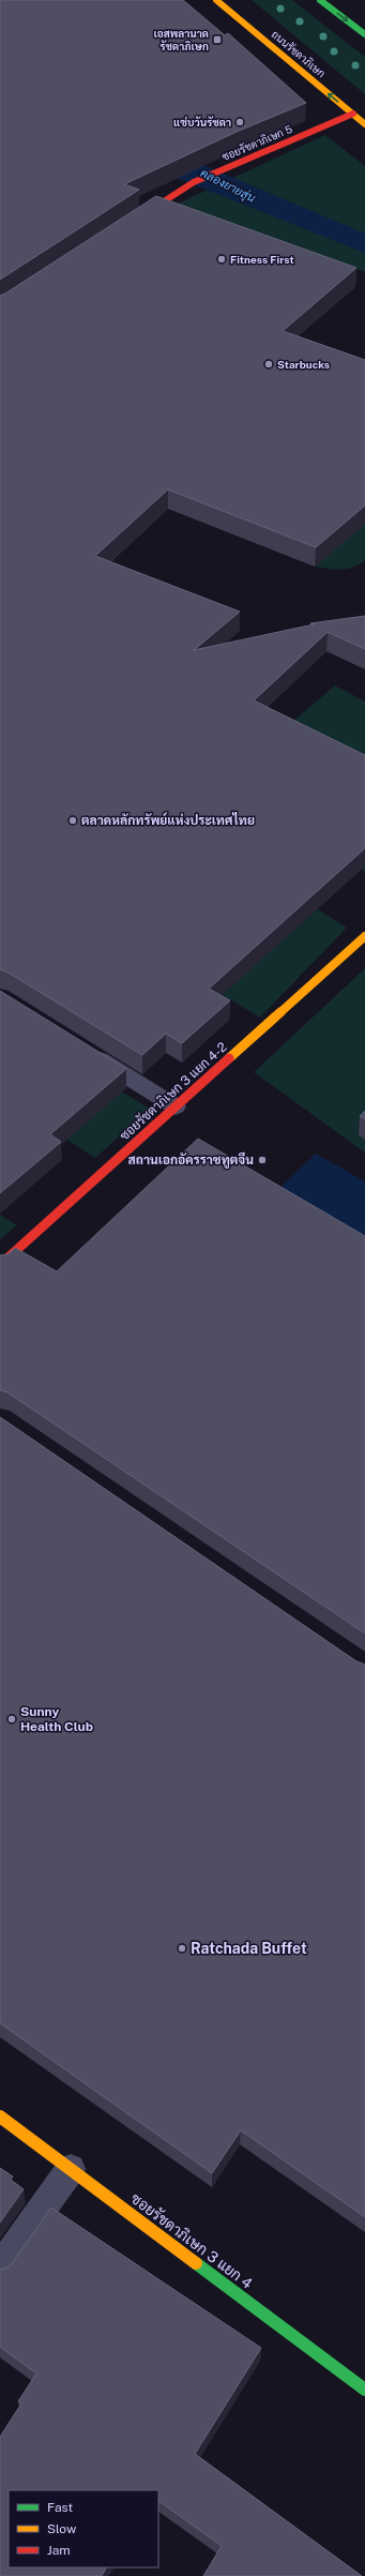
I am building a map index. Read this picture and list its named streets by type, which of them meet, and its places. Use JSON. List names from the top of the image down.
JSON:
{
  "streets": {
    "street": [
      "ถนนรัชดาภิเษก",
      "ซอยรัชดาภิเษก 5",
      "ซอยรัชดาภิเษก 3 แยก 4-2",
      "ซอยรัชดาภิเษก 3 แยก 4"
    ]
  },
  "crossings": [
    ["ถนนรัชดาภิเษก", "ซอยรัชดาภิเษก 5"]
  ],
  "water": ["คลองยายสุ่น"],
  "places": {
    "transit": ["เอสพลานาด รัชดาภิเษก"],
    "other": [
      "แซ่บวันรัชดา",
      "Fitness First",
      "Starbucks",
      "ตลาดหลักทรัพย์แห่งประเทศไทย",
      "สถานเอกอัครราชทูตจีน",
      "Sunny Health Club",
      "Ratchada Buffet"
    ]
  },
  "legend": ["Fast", "Slow", "Jam"]
}
